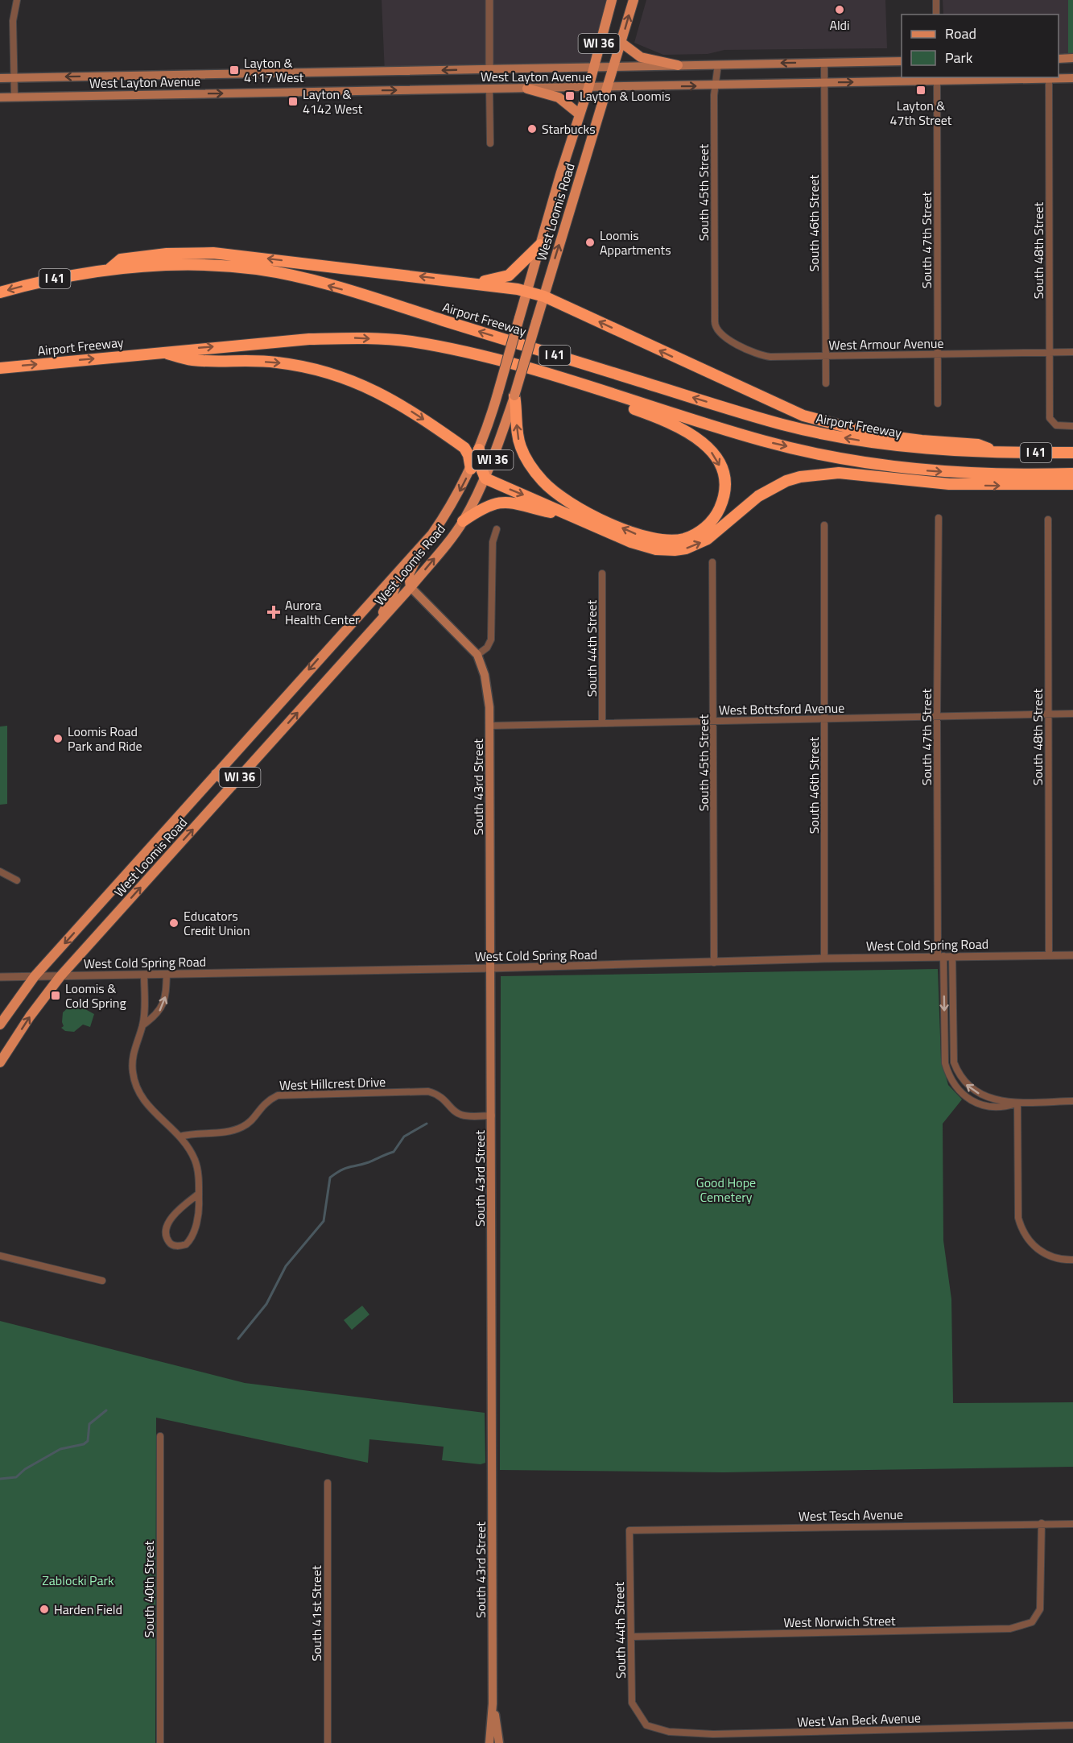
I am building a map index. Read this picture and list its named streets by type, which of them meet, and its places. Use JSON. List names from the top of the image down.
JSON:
{
  "streets": {
    "highway": ["I 41", "Airport Freeway"],
    "main road": [
      "WI 36",
      "West Layton Avenue",
      "West Loomis Road",
      "South 43rd Street"
    ],
    "street": [
      "South 45th Street",
      "South 46th Street",
      "South 47th Street",
      "South 48th Street",
      "West Armour Avenue",
      "South 44th Street",
      "West Bottsford Avenue",
      "West Cold Spring Road",
      "West Hillcrest Drive",
      "West Tesch Avenue",
      "South 40th Street",
      "South 41st Street",
      "West Norwich Street",
      "West Van Beck Avenue"
    ]
  },
  "crossings": [
    ["West Layton Avenue", "South 45th Street"],
    ["West Layton Avenue", "West Loomis Road"],
    ["West Layton Avenue", "South 46th Street"],
    ["West Layton Avenue", "South 47th Street"],
    ["West Layton Avenue", "South 48th Street"],
    ["South 45th Street", "West Armour Avenue"],
    ["South 45th Street", "West Bottsford Avenue"],
    ["South 45th Street", "West Cold Spring Road"],
    ["West Loomis Road", "South 43rd Street"],
    ["West Loomis Road", "West Cold Spring Road"],
    ["South 46th Street", "West Armour Avenue"],
    ["South 46th Street", "West Bottsford Avenue"],
    ["South 46th Street", "West Cold Spring Road"],
    ["South 47th Street", "West Armour Avenue"],
    ["South 47th Street", "West Bottsford Avenue"],
    ["South 47th Street", "West Cold Spring Road"],
    ["South 48th Street", "West Armour Avenue"],
    ["South 48th Street", "West Bottsford Avenue"],
    ["South 48th Street", "West Cold Spring Road"],
    ["South 44th Street", "West Bottsford Avenue"],
    ["South 44th Street", "West Tesch Avenue"],
    ["South 44th Street", "West Norwich Street"],
    ["South 44th Street", "West Van Beck Avenue"],
    ["West Bottsford Avenue", "South 43rd Street"],
    ["South 43rd Street", "West Cold Spring Road"],
    ["South 43rd Street", "West Hillcrest Drive"],
    ["West Tesch Avenue", "West Norwich Street"]
  ],
  "parks": ["Good Hope Cemetery", "Zablocki Park"],
  "places": {
    "other": [
      "Aldi",
      "Starbucks",
      "Loomis Appartments",
      "Loomis Road Park and Ride",
      "Educators Credit Union",
      "Harden Field"
    ],
    "transit": [
      "Layton & 4117 West",
      "Layton & 47th Street",
      "Layton & Loomis",
      "Layton & 4142 West",
      "Loomis & Cold Spring"
    ],
    "health": ["Aurora Health Center"]
  },
  "legend": ["Road", "Park"]
}
